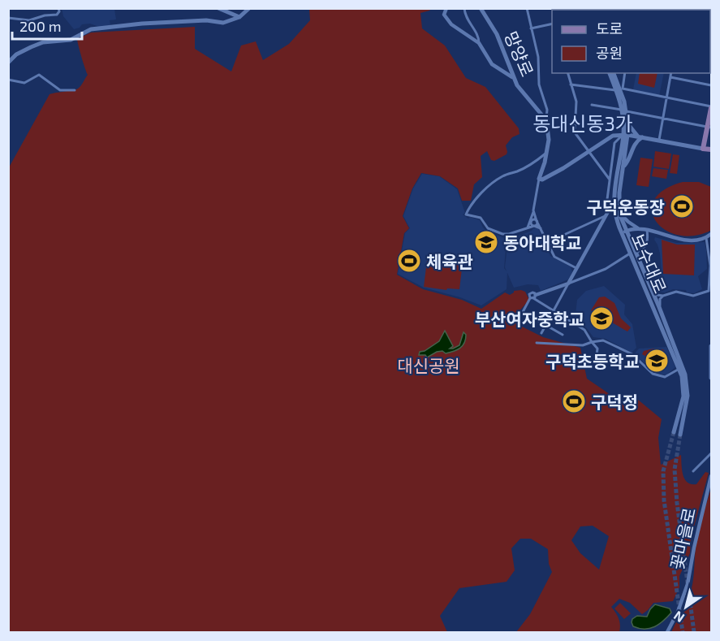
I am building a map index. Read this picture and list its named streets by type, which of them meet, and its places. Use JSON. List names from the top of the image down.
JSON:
{
  "streets": {
    "main road": ["망양로", "보수대로"],
    "street": ["꽃마을로"]
  },
  "districts": ["동대신동3가"],
  "parks": ["대신공원"],
  "places": {
    "sports": ["구덕운동장", "체육관", "구덕정"],
    "school or university": ["동아대학교", "부산여자중학교", "구덕초등학교"]
  },
  "legend": ["도로", "공원"],
  "scale_bar": "200 m",
  "north": "bottom left"
}
